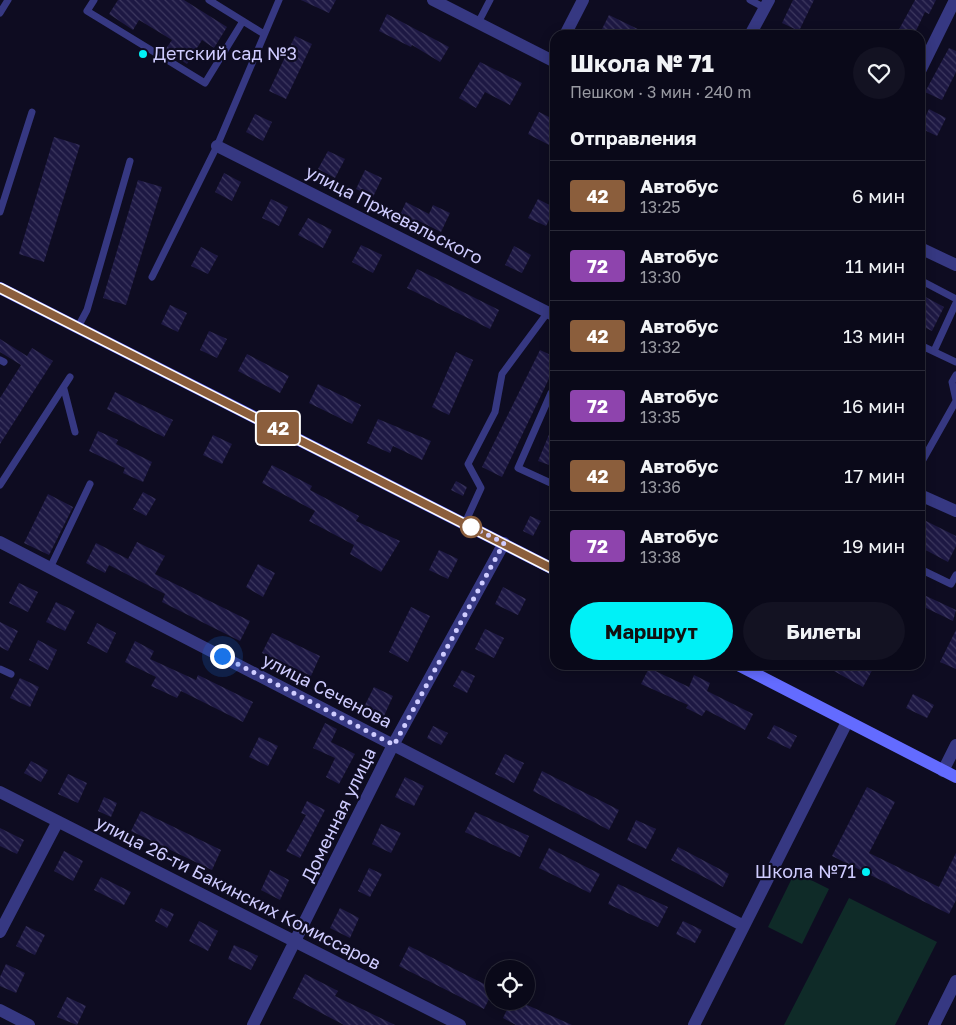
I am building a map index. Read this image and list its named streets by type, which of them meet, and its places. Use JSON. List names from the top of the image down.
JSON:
{
  "streets": {
    "street": [
      "улица Пржевальского",
      "улица Сеченова",
      "Доменная улица",
      "улица 26-ти Бакинских Комиссаров"
    ]
  },
  "crossings": [
    ["улица Сеченова", "Доменная улица"],
    ["Доменная улица", "улица 26-ти Бакинских Комиссаров"]
  ],
  "places": ["Детский сад №3", "Школа №71"],
  "lines": ["bus line 42"],
  "page": {
    "on_map": "42",
    "heading": [
      ["Школа № 71", "Пешком · 3 мин · 240 m"],
      "Отправления"
    ],
    "list": [
      {
        "mark": "42",
        "name": "Автобус",
        "note": "13:25",
        "value": "6 мин"
      },
      {
        "mark": "72",
        "name": "Автобус",
        "note": "13:30",
        "value": "11 мин"
      },
      {
        "mark": "42",
        "name": "Автобус",
        "note": "13:32",
        "value": "13 мин"
      },
      {
        "mark": "72",
        "name": "Автобус",
        "note": "13:35",
        "value": "16 мин"
      },
      {
        "mark": "42",
        "name": "Автобус",
        "note": "13:36",
        "value": "17 мин"
      },
      {
        "mark": "72",
        "name": "Автобус",
        "note": "13:38",
        "value": "19 мин"
      }
    ],
    "buttons": ["Маршрут", "Билеты"]
  }
}
